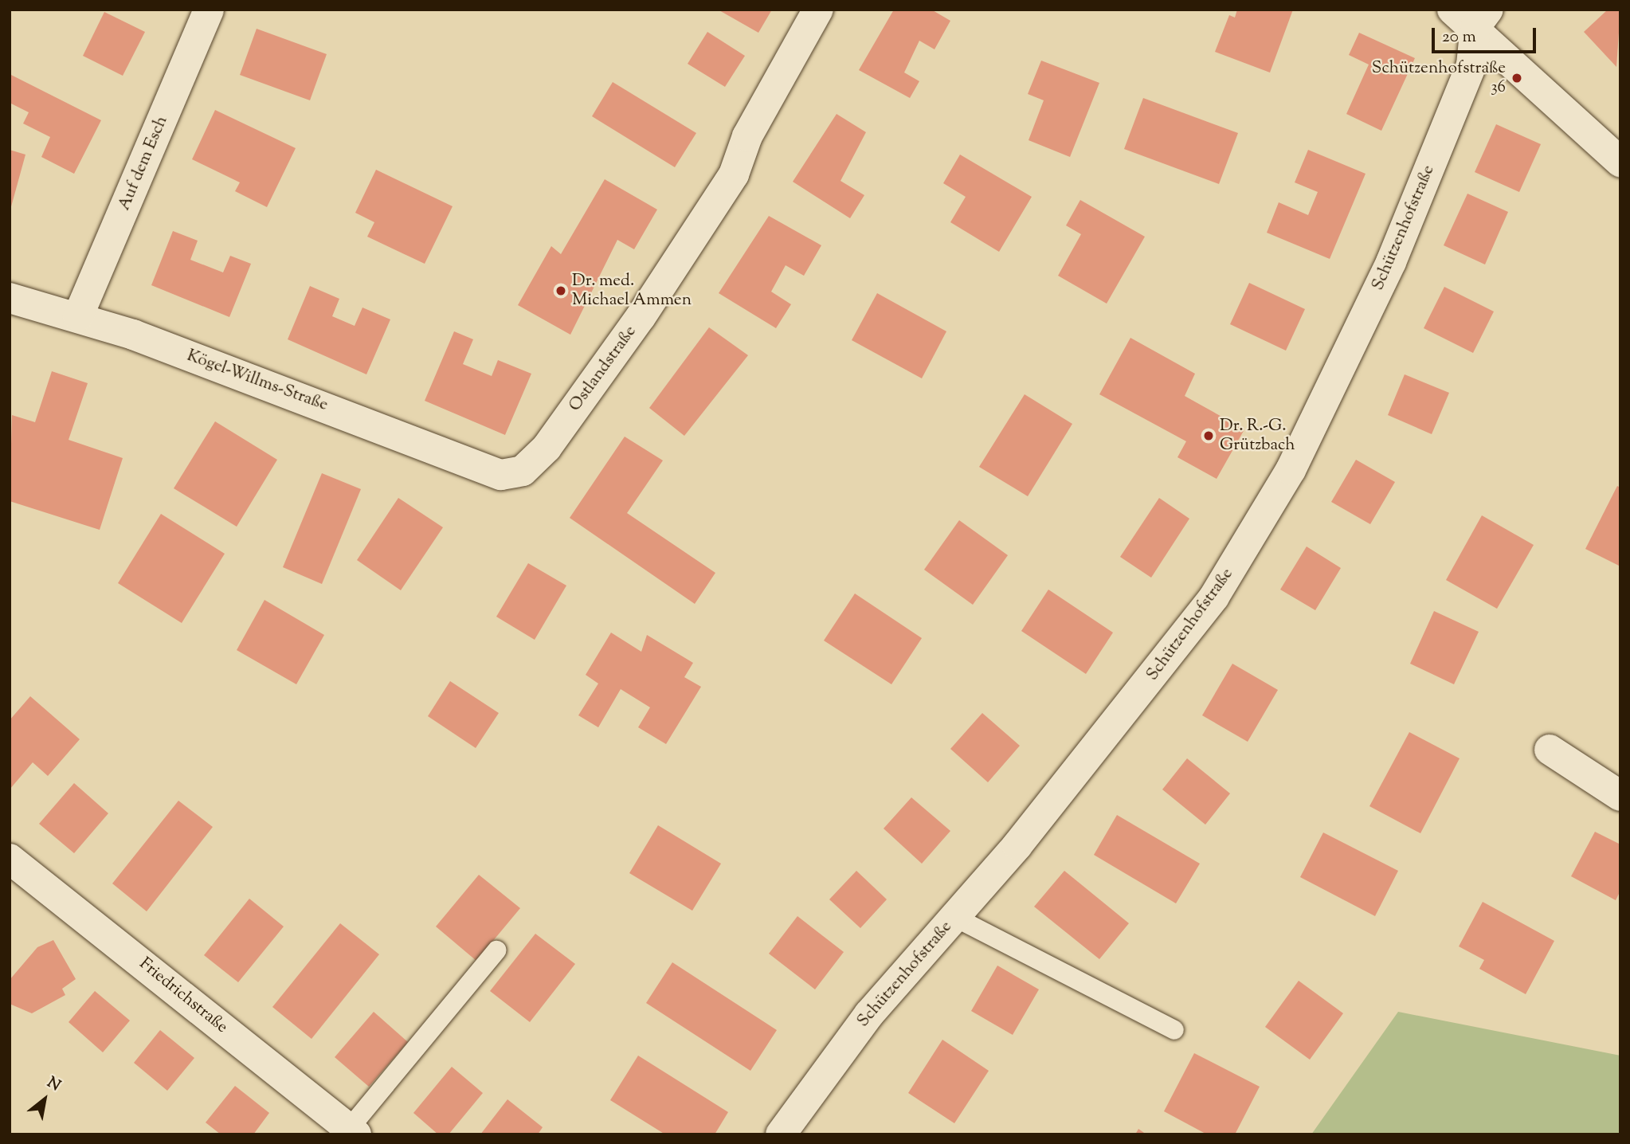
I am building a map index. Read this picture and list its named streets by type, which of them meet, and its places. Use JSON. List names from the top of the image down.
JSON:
{
  "streets": {
    "street": [
      "Auf dem Esch",
      "Schützenhofstraße",
      "Ostlandstraße",
      "Kögel-Willms-Straße",
      "Friedrichstraße"
    ]
  },
  "crossings": [
    ["Auf dem Esch", "Kögel-Willms-Straße"],
    ["Ostlandstraße", "Kögel-Willms-Straße"]
  ],
  "places": ["Schützenhofstraße 36", "Dr. med. Michael Ammen", "Dr. R.-G. Grützbach"],
  "scale_bar": "20 m",
  "north": "top right"
}
